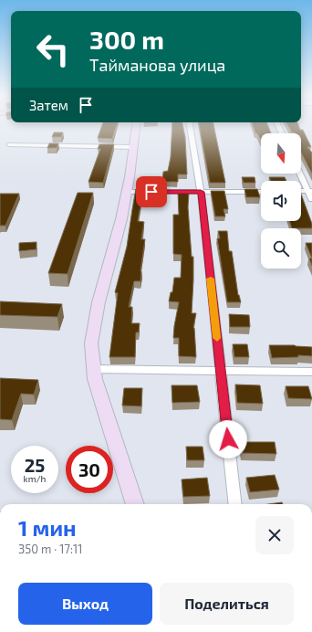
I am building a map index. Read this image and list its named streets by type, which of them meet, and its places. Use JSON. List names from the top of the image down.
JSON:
{
  "north": "bottom",
  "page": {
    "turn": ["300 m", "Тайманова улица"],
    "then": "Затем",
    "speed": "25 km/h",
    "limit": "30",
    "heading": ["1 мин", "350 m · 17:11"],
    "buttons": ["Выход", "Поделиться"]
  }
}
